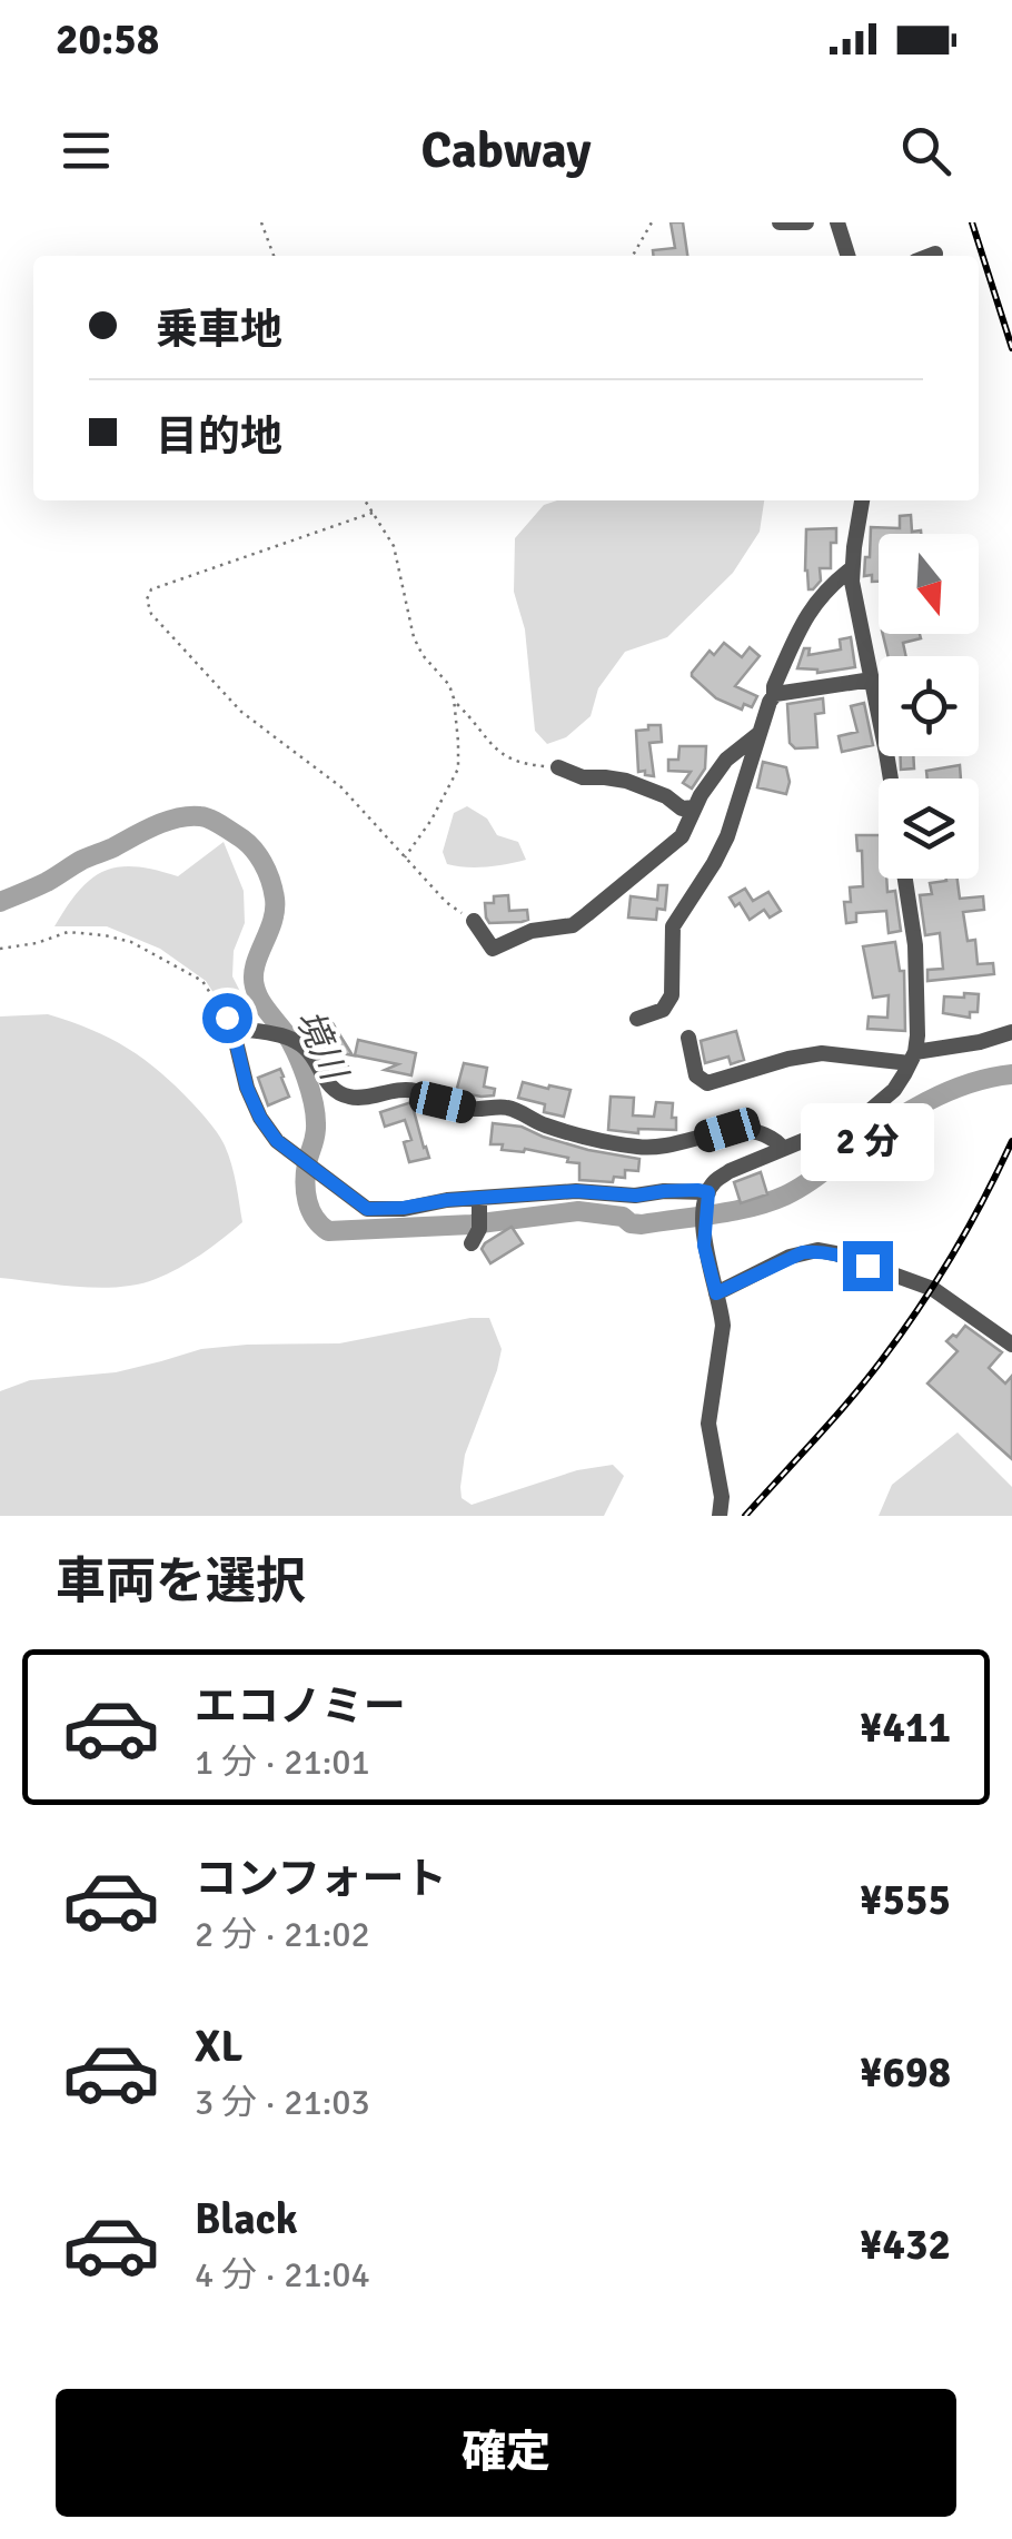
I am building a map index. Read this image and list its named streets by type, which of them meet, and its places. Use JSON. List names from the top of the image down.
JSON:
{
  "water": ["境川"],
  "north": "bottom",
  "page": {
    "status": "20:58",
    "header": "Cabway",
    "banner": ["乗車地", "目的地"],
    "bubble": "2 分",
    "heading": "車両を選択",
    "list": [
      {
        "name": "エコノミー",
        "note": "1 分 · 21:01",
        "value": "¥411"
      },
      {
        "name": "コンフォート",
        "note": "2 分 · 21:02",
        "value": "¥555"
      },
      {
        "name": "XL",
        "note": "3 分 · 21:03",
        "value": "¥698"
      },
      {
        "name": "Black",
        "note": "4 分 · 21:04",
        "value": "¥432"
      }
    ],
    "buttons": "確定"
  }
}
